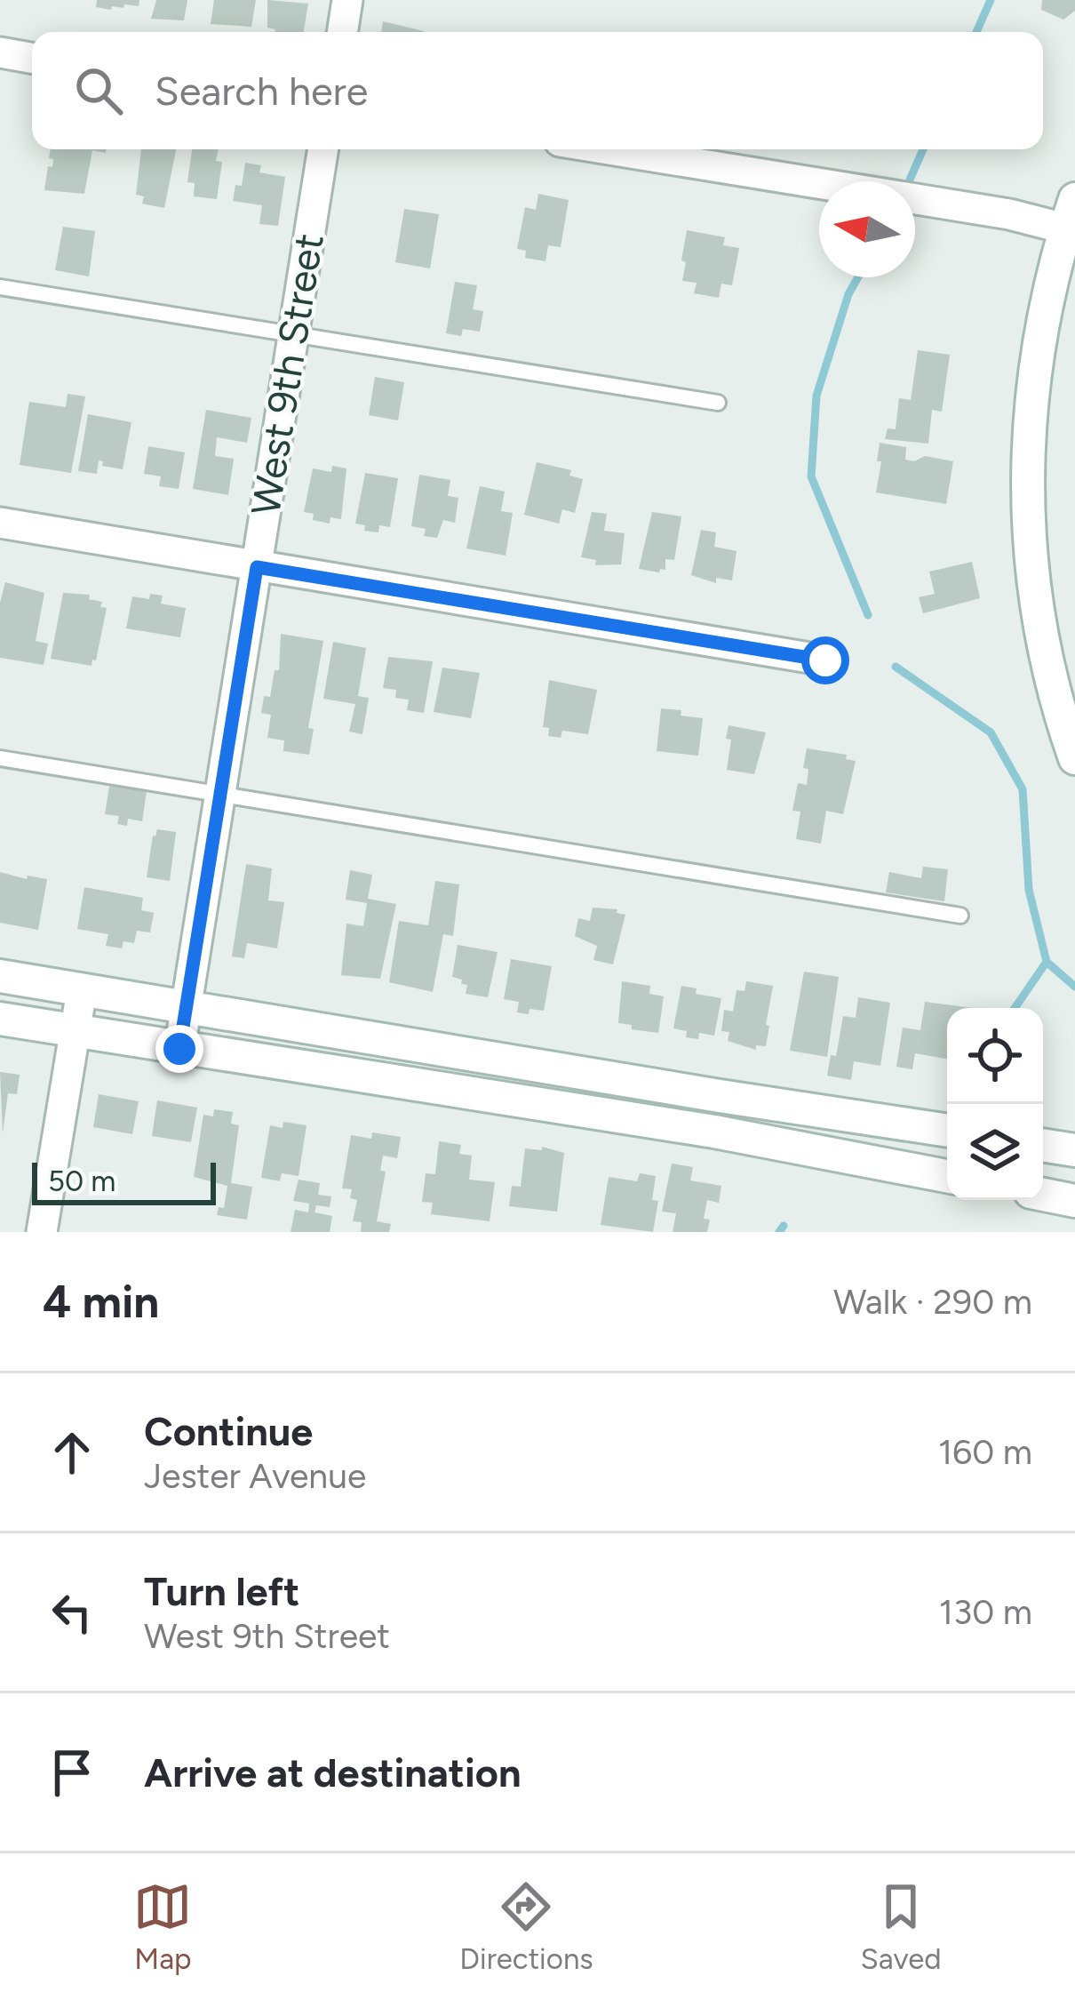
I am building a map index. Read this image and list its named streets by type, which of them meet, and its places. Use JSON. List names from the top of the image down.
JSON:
{
  "streets": {
    "street": ["West 9th Street"]
  },
  "scale_bar": "50 m",
  "north": "left",
  "page": {
    "search": "Search here",
    "scale": "50 m",
    "heading": ["4 min", "Walk · 290 m"],
    "list": [
      ["Continue", "Jester Avenue", "160 m"],
      ["Turn left", "West 9th Street", "130 m"],
      "Arrive at destination"
    ],
    "nav": ["Map", "Directions", "Saved"]
  }
}
